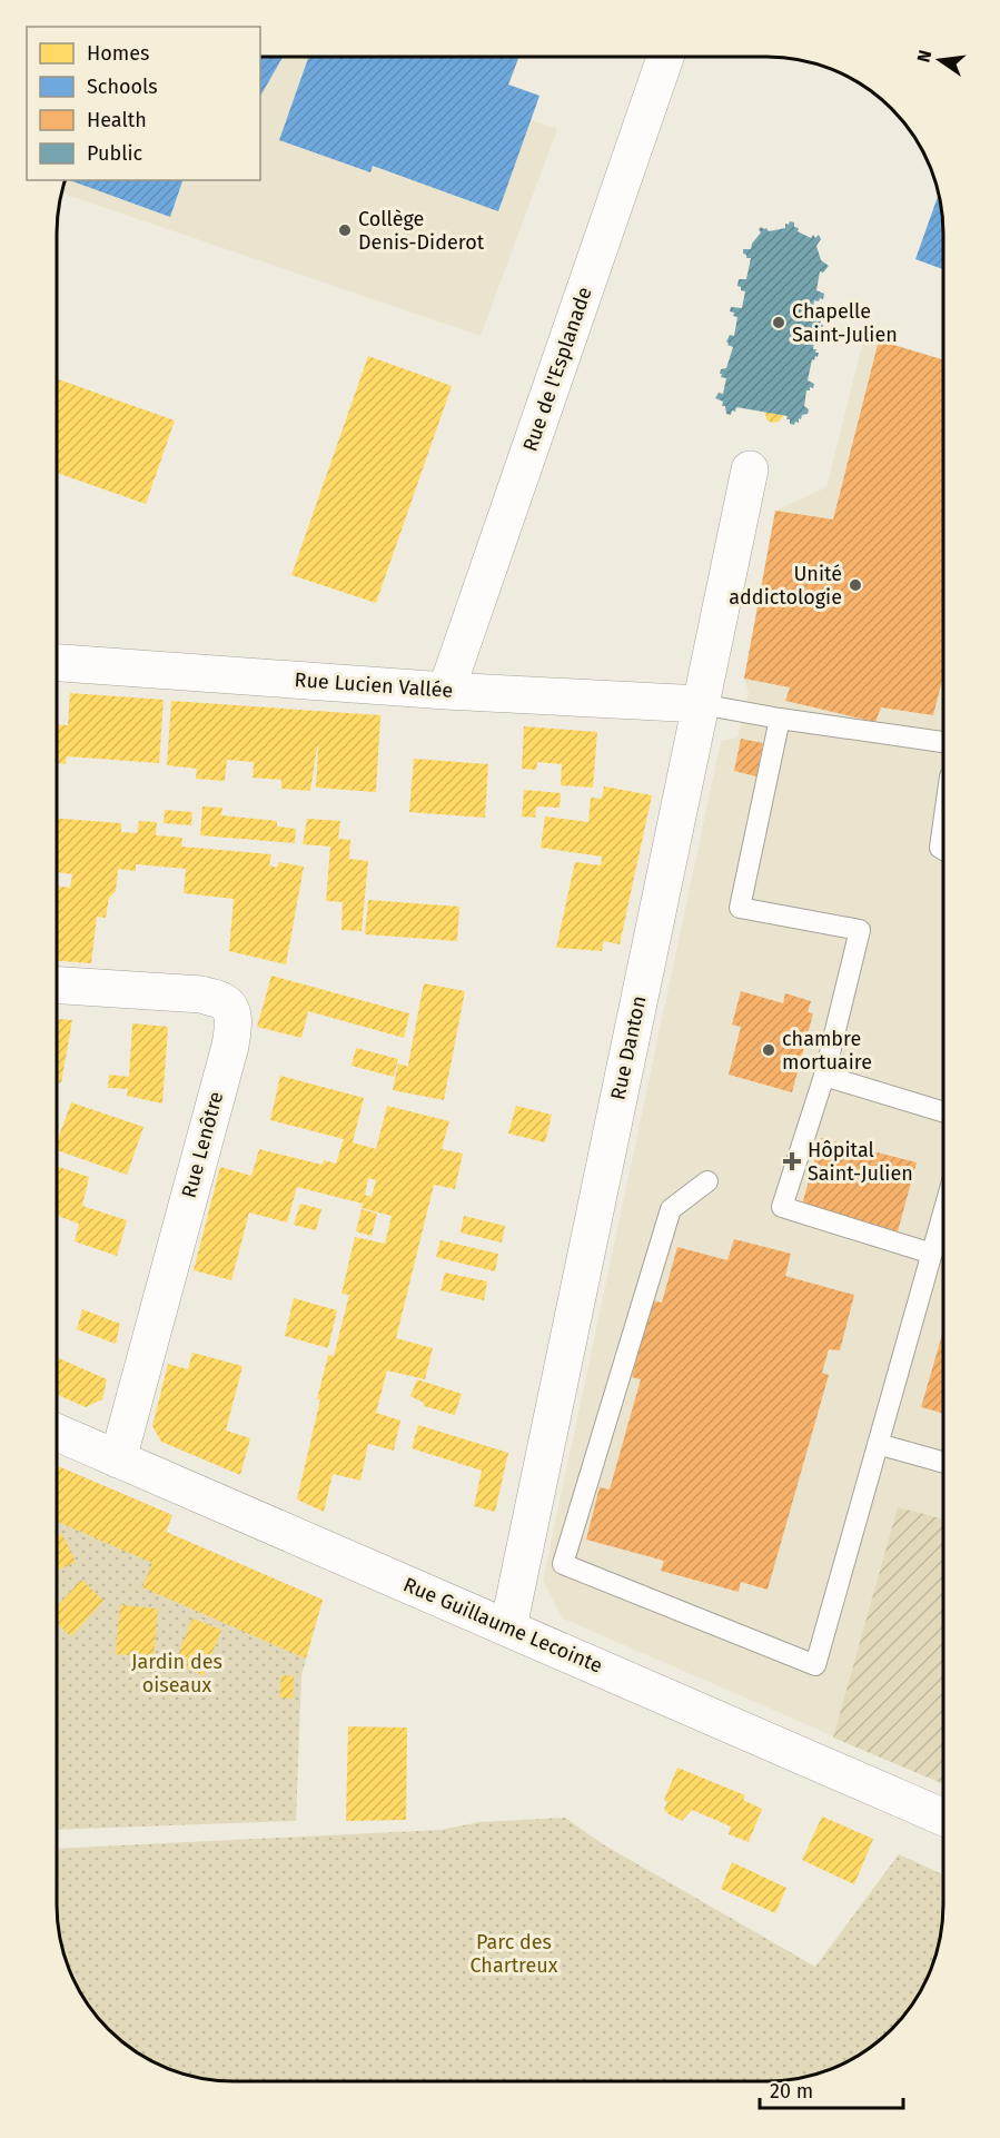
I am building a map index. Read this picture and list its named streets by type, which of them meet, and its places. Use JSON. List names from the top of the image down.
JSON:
{
  "streets": {
    "street": [
      "Rue de l'Esplanade",
      "Rue Lucien Vallée",
      "Rue Danton",
      "Rue Lenôtre",
      "Rue Guillaume Lecointe"
    ]
  },
  "crossings": [
    ["Rue de l'Esplanade", "Rue Lucien Vallée"],
    ["Rue Lucien Vallée", "Rue Danton"],
    ["Rue Danton", "Rue Guillaume Lecointe"],
    ["Rue Lenôtre", "Rue Guillaume Lecointe"]
  ],
  "parks": ["Jardin des oiseaux", "Parc des Chartreux"],
  "places": {
    "other": [
      "Collège Denis-Diderot",
      "Chapelle Saint-Julien",
      "Unité addictologie",
      "chambre mortuaire"
    ],
    "health": ["Hôpital Saint-Julien"]
  },
  "legend": [
    "Homes",
    "Schools",
    "Health",
    "Public"
  ],
  "scale_bar": "20 m",
  "north": "left"
}
